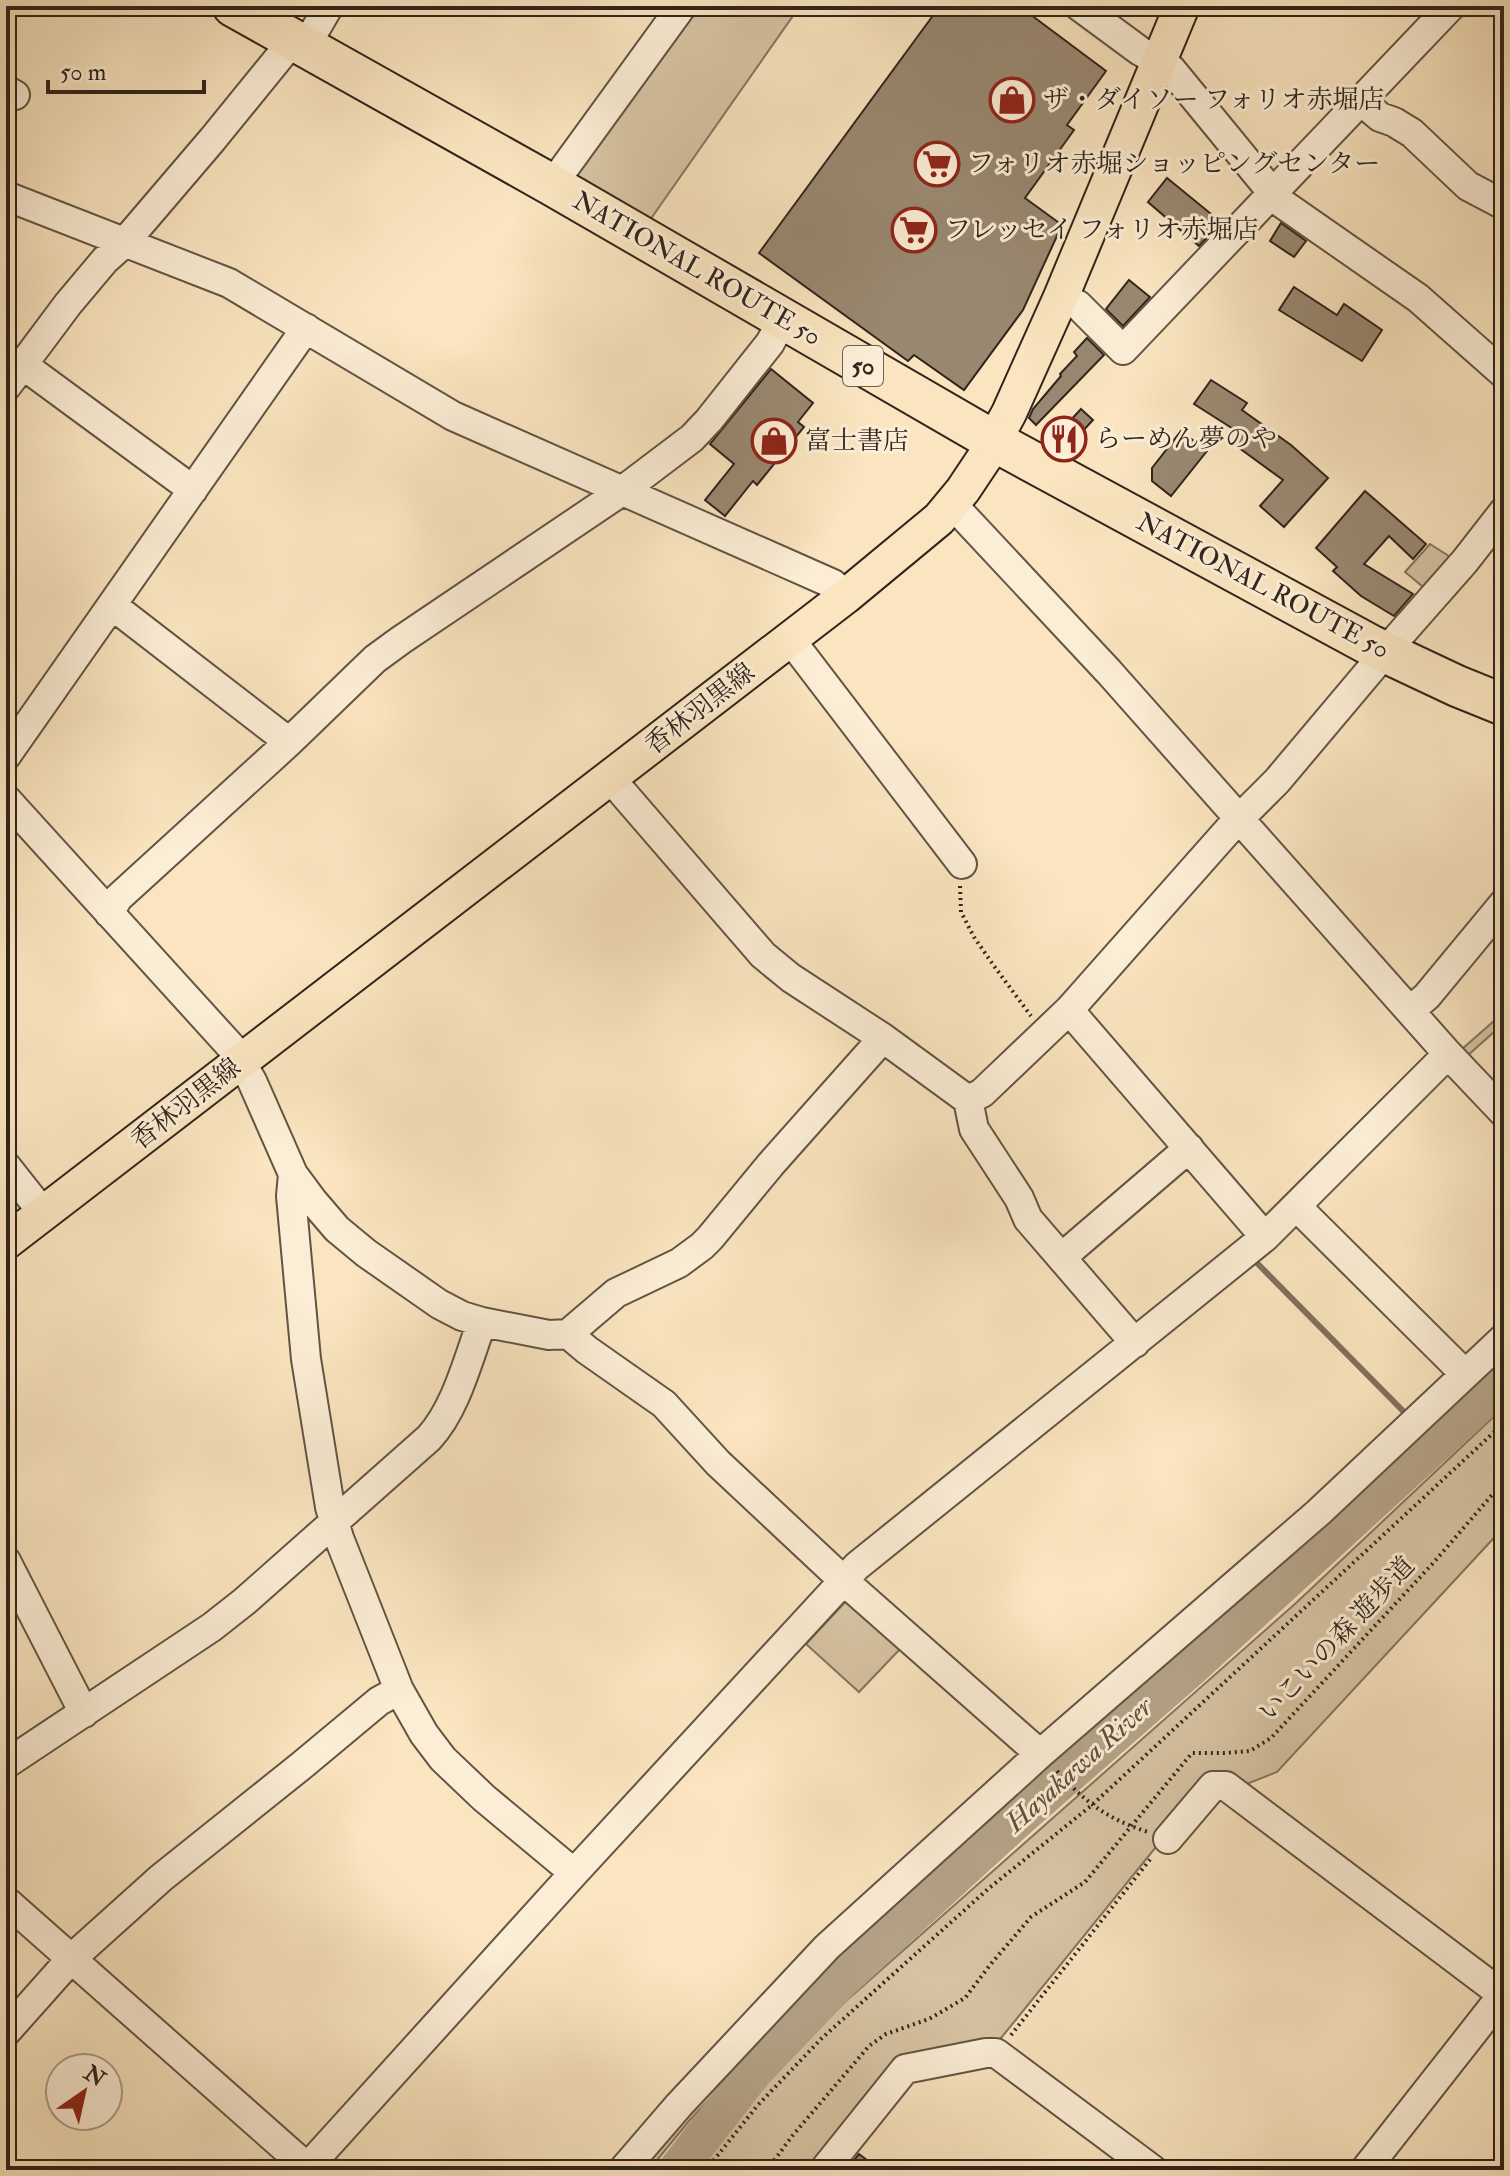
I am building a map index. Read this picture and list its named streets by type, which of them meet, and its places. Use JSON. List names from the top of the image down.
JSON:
{
  "streets": {
    "highway": ["NATIONAL ROUTE 50", "50"],
    "main road": ["香林羽黒線"],
    "path": ["いこいの森 遊歩道"]
  },
  "crossings": [
    ["NATIONAL ROUTE 50", "香林羽黒線"]
  ],
  "water": ["Hayakawa River"],
  "places": {
    "shop": ["ザ・ダイソー フォリオ赤堀店", "富士書店"],
    "supermarket": ["フォリオ赤堀ショッピングセンター", "フレッセイ フォリオ赤堀店"],
    "restaurant": ["らーめん夢のや"]
  },
  "scale_bar": "50 m",
  "north": "top right"
}
